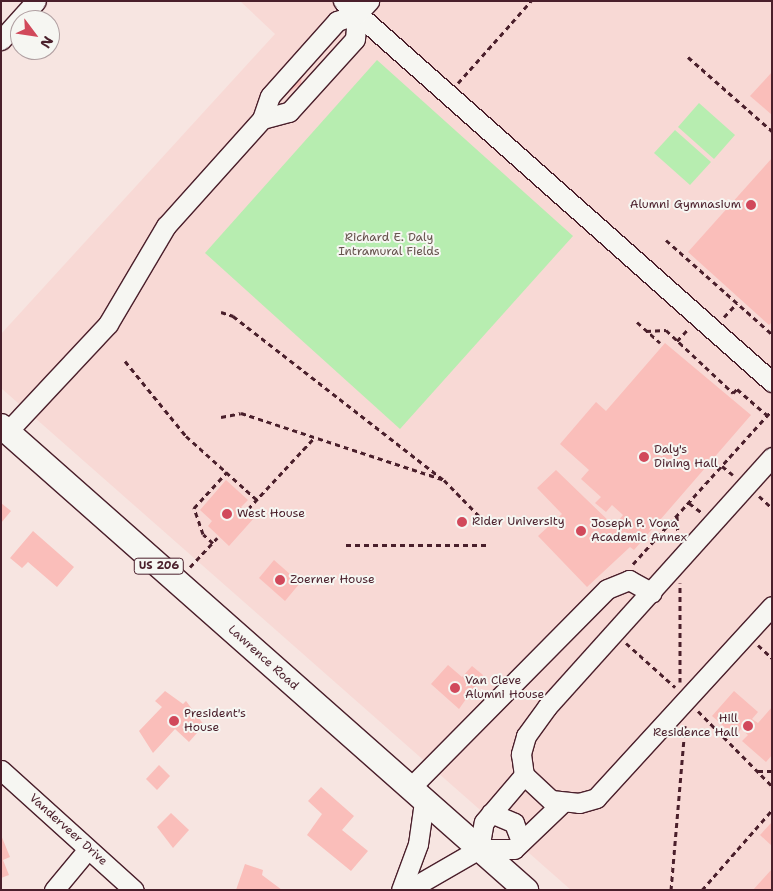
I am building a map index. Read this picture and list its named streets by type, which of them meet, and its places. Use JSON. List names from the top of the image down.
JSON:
{
  "streets": {
    "main road": ["US 206", "Lawrence Road"],
    "street": ["Vanderveer Drive"]
  },
  "parks": ["Richard E. Daly Intramural Fields"],
  "places": [
    "Alumni Gymnasium",
    "Daly's Dining Hall",
    "West House",
    "Rider University",
    "Joseph P. Vona Academic Annex",
    "Zoerner House",
    "Van Cleve Alumni House",
    "President's House",
    "Hill Residence Hall"
  ],
  "north": "bottom right"
}
